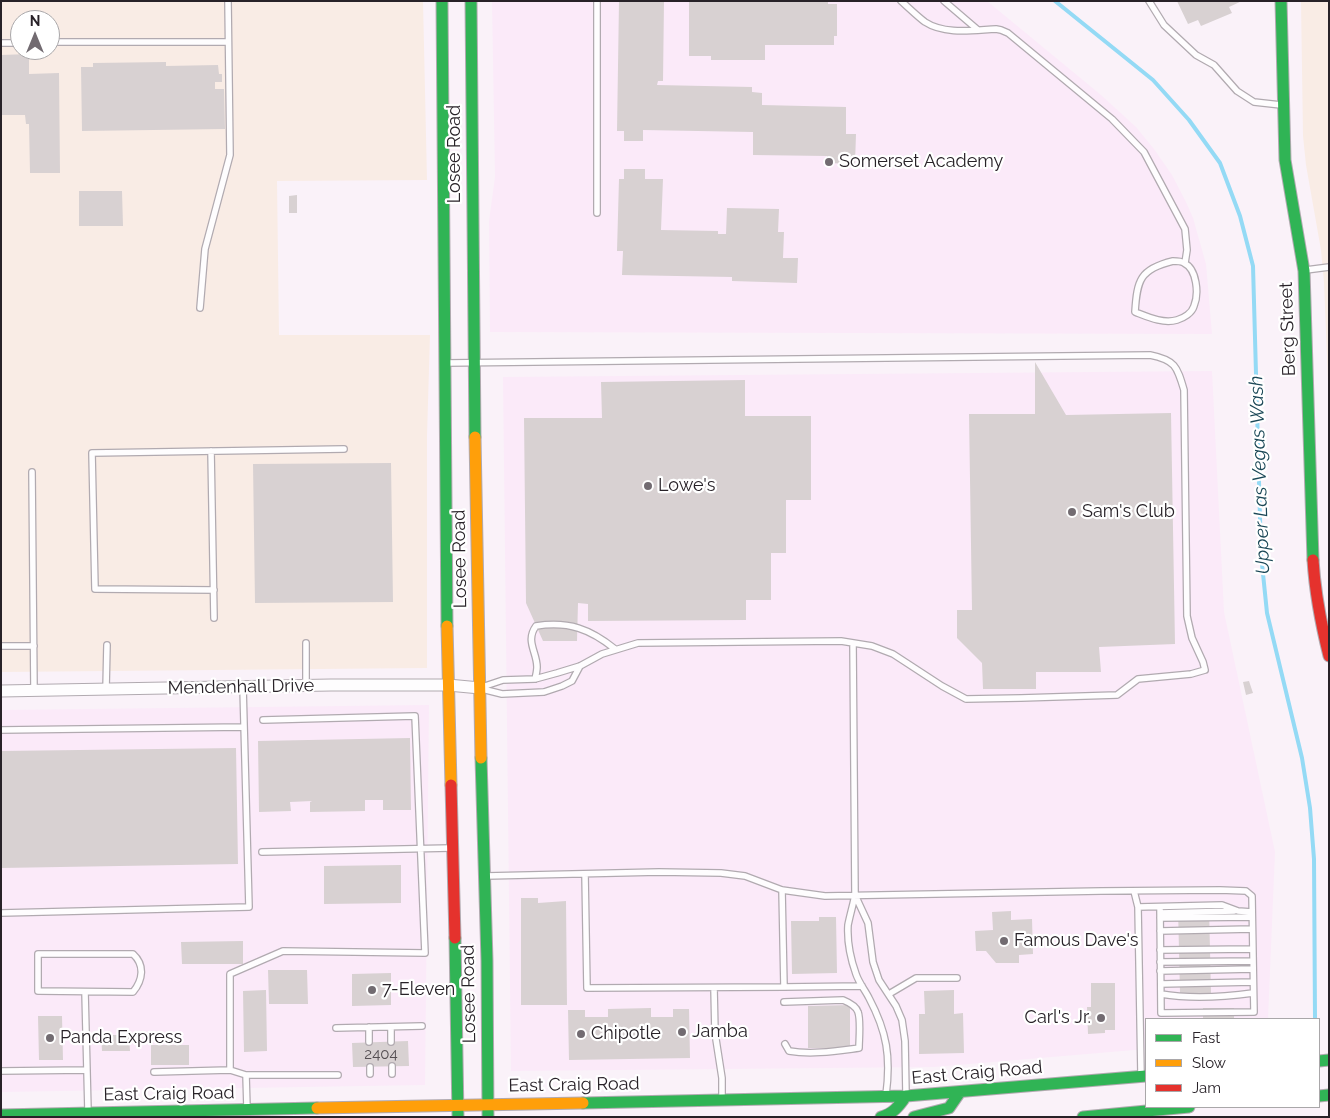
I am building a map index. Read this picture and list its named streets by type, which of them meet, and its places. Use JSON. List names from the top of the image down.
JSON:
{
  "streets": {
    "main road": ["Losee Road", "Berg Street", "East Craig Road"],
    "street": ["Mendenhall Drive"]
  },
  "crossings": [
    ["Losee Road", "Mendenhall Drive"],
    ["Losee Road", "East Craig Road"]
  ],
  "water": ["Upper Las Vegas Wash"],
  "places": [
    "Somerset Academy",
    "Lowe's",
    "Sam's Club",
    "Famous Dave's",
    "7-Eleven",
    "Carl's Jr.",
    "Jamba",
    "Chipotle",
    "Panda Express"
  ],
  "house_numbers": ["2404"],
  "legend": ["Fast", "Slow", "Jam"],
  "north": "top"
}
